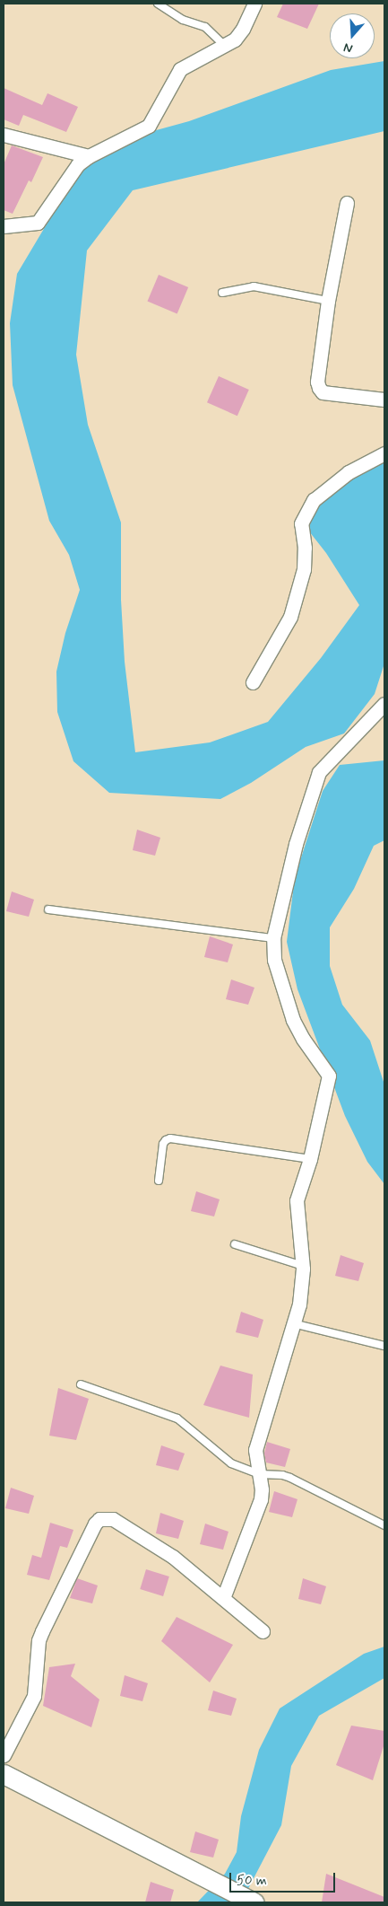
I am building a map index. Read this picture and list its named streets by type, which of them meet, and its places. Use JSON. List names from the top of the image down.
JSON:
{
  "scale_bar": "50 m",
  "north": "bottom"
}
